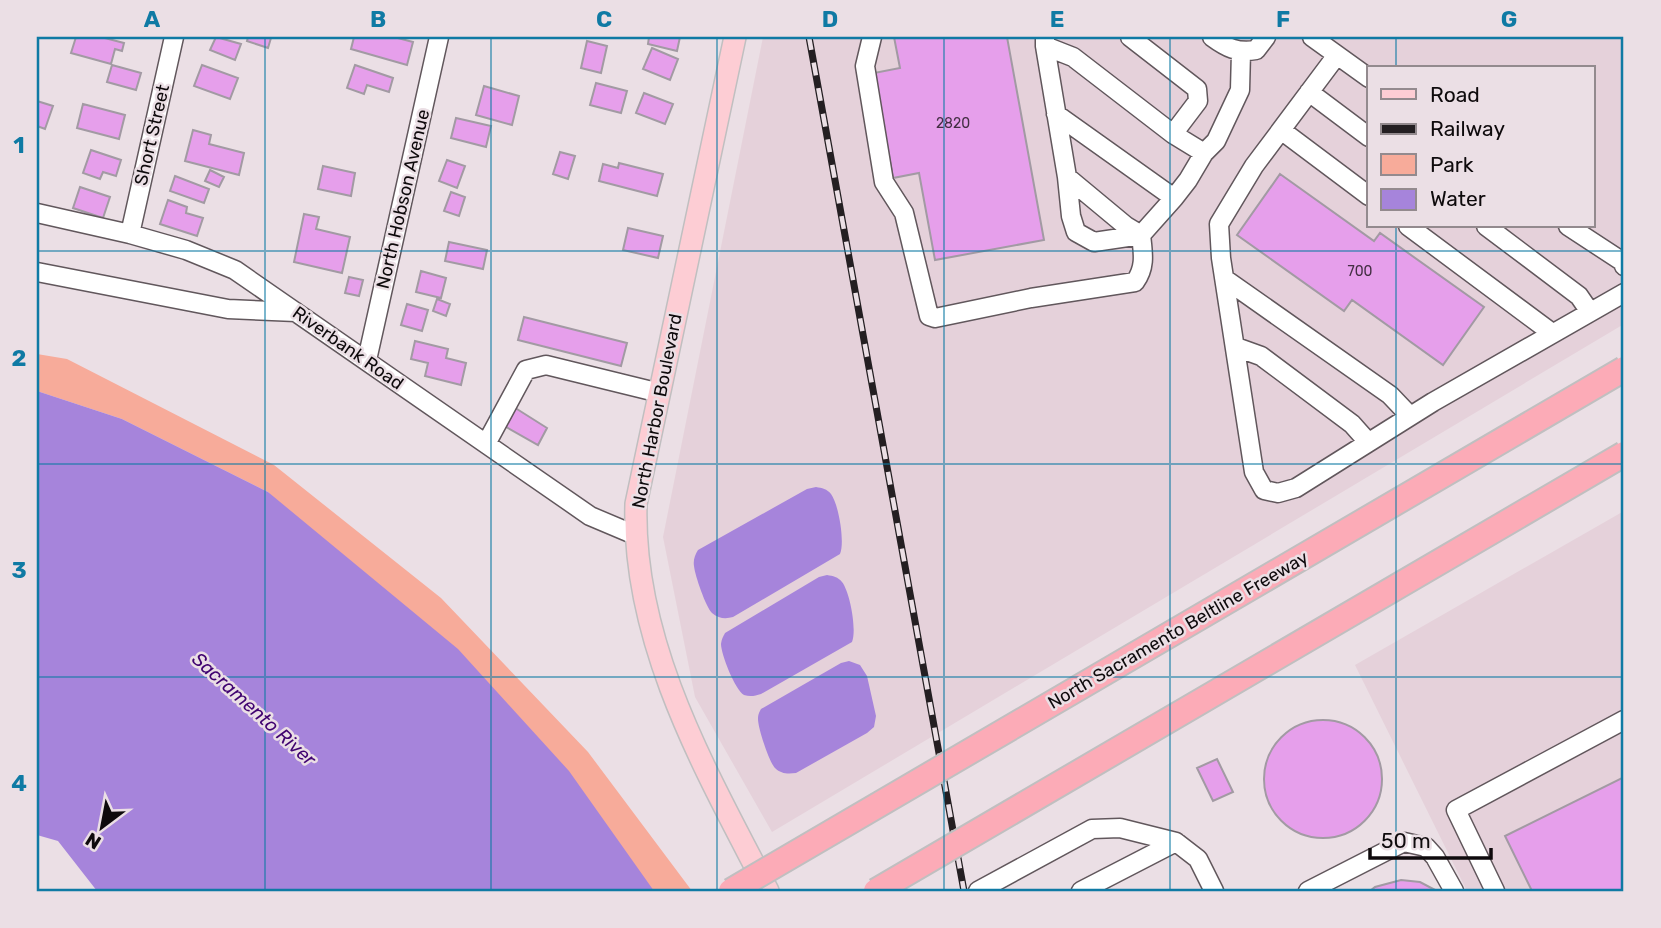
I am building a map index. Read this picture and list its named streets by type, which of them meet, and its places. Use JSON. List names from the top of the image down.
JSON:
{
  "streets": {
    "highway": ["North Sacramento Beltline Freeway"],
    "main road": ["North Harbor Boulevard"],
    "street": ["Short Street", "North Hobson Avenue", "Riverbank Road"]
  },
  "crossings": [
    ["Short Street", "Riverbank Road"],
    ["North Hobson Avenue", "Riverbank Road"],
    ["Riverbank Road", "North Harbor Boulevard"]
  ],
  "water": ["Sacramento River"],
  "house_numbers": ["2820", "700"],
  "legend": [
    "Road",
    "Railway",
    "Park",
    "Water"
  ],
  "scale_bar": "50 m",
  "north": "bottom left",
  "grid": {
    "columns": [
      "A",
      "B",
      "C",
      "D",
      "E",
      "F",
      "G"
    ],
    "rows": [
      "1",
      "2",
      "3",
      "4"
    ]
  }
}
